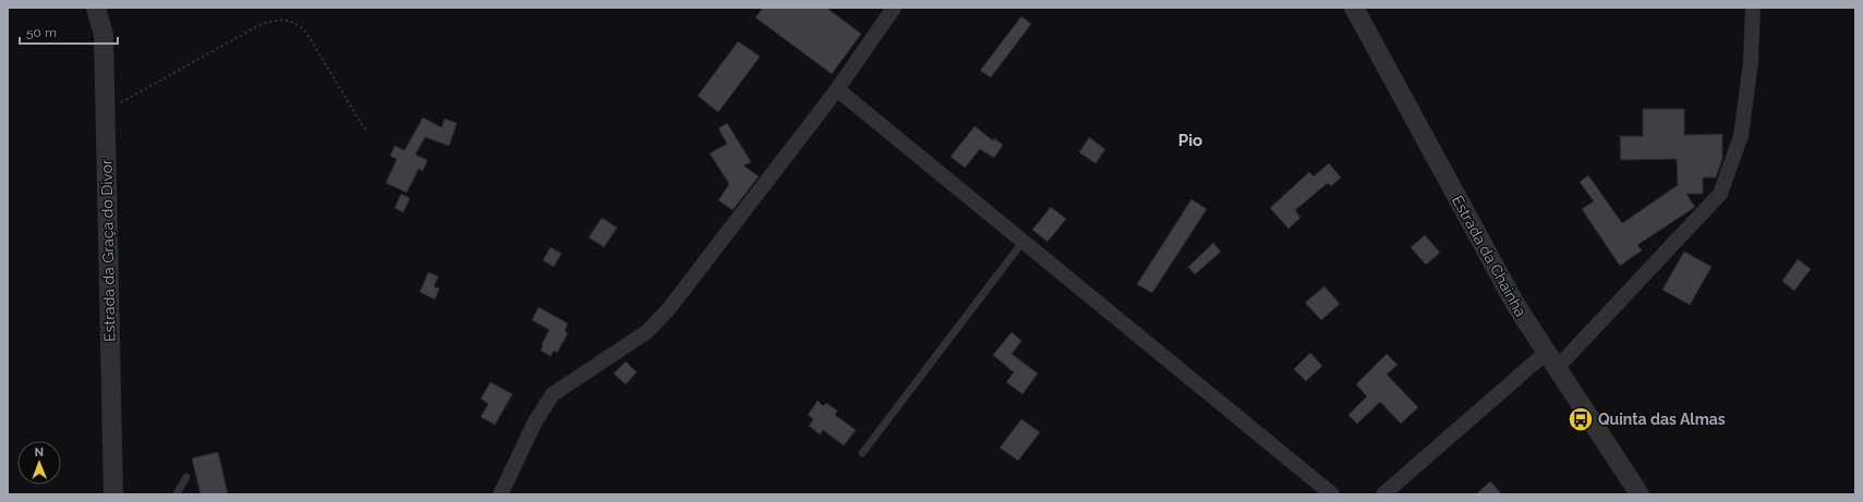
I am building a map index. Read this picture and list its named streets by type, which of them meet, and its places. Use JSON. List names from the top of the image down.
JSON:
{
  "streets": {
    "street": ["Estrada da Graça do Divor", "Estrada da Chainha"]
  },
  "districts": ["Pio"],
  "places": {
    "bus stop": ["Quinta das Almas"]
  },
  "scale_bar": "50 m",
  "north": "top"
}
